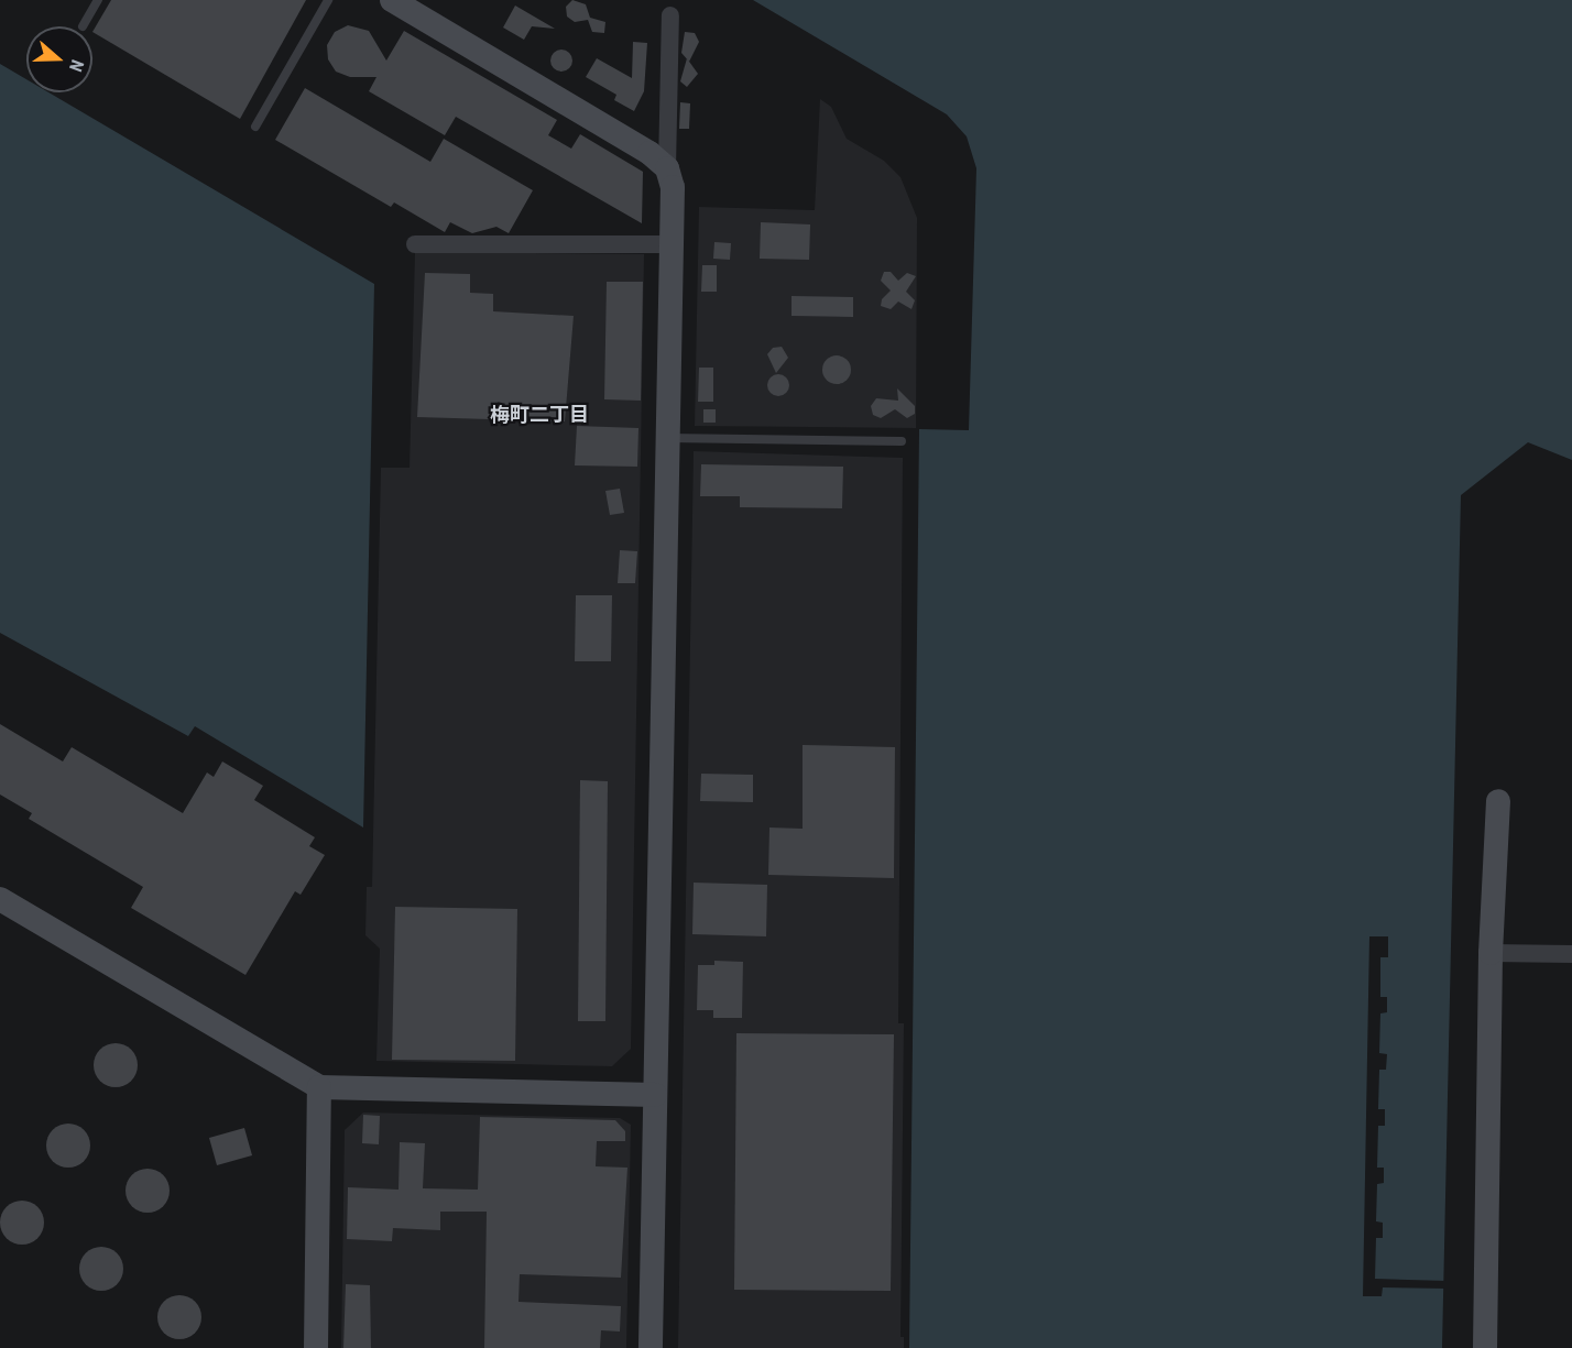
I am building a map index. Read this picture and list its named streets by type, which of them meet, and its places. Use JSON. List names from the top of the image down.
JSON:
{
  "districts": ["梅町二丁目"],
  "north": "right"
}
